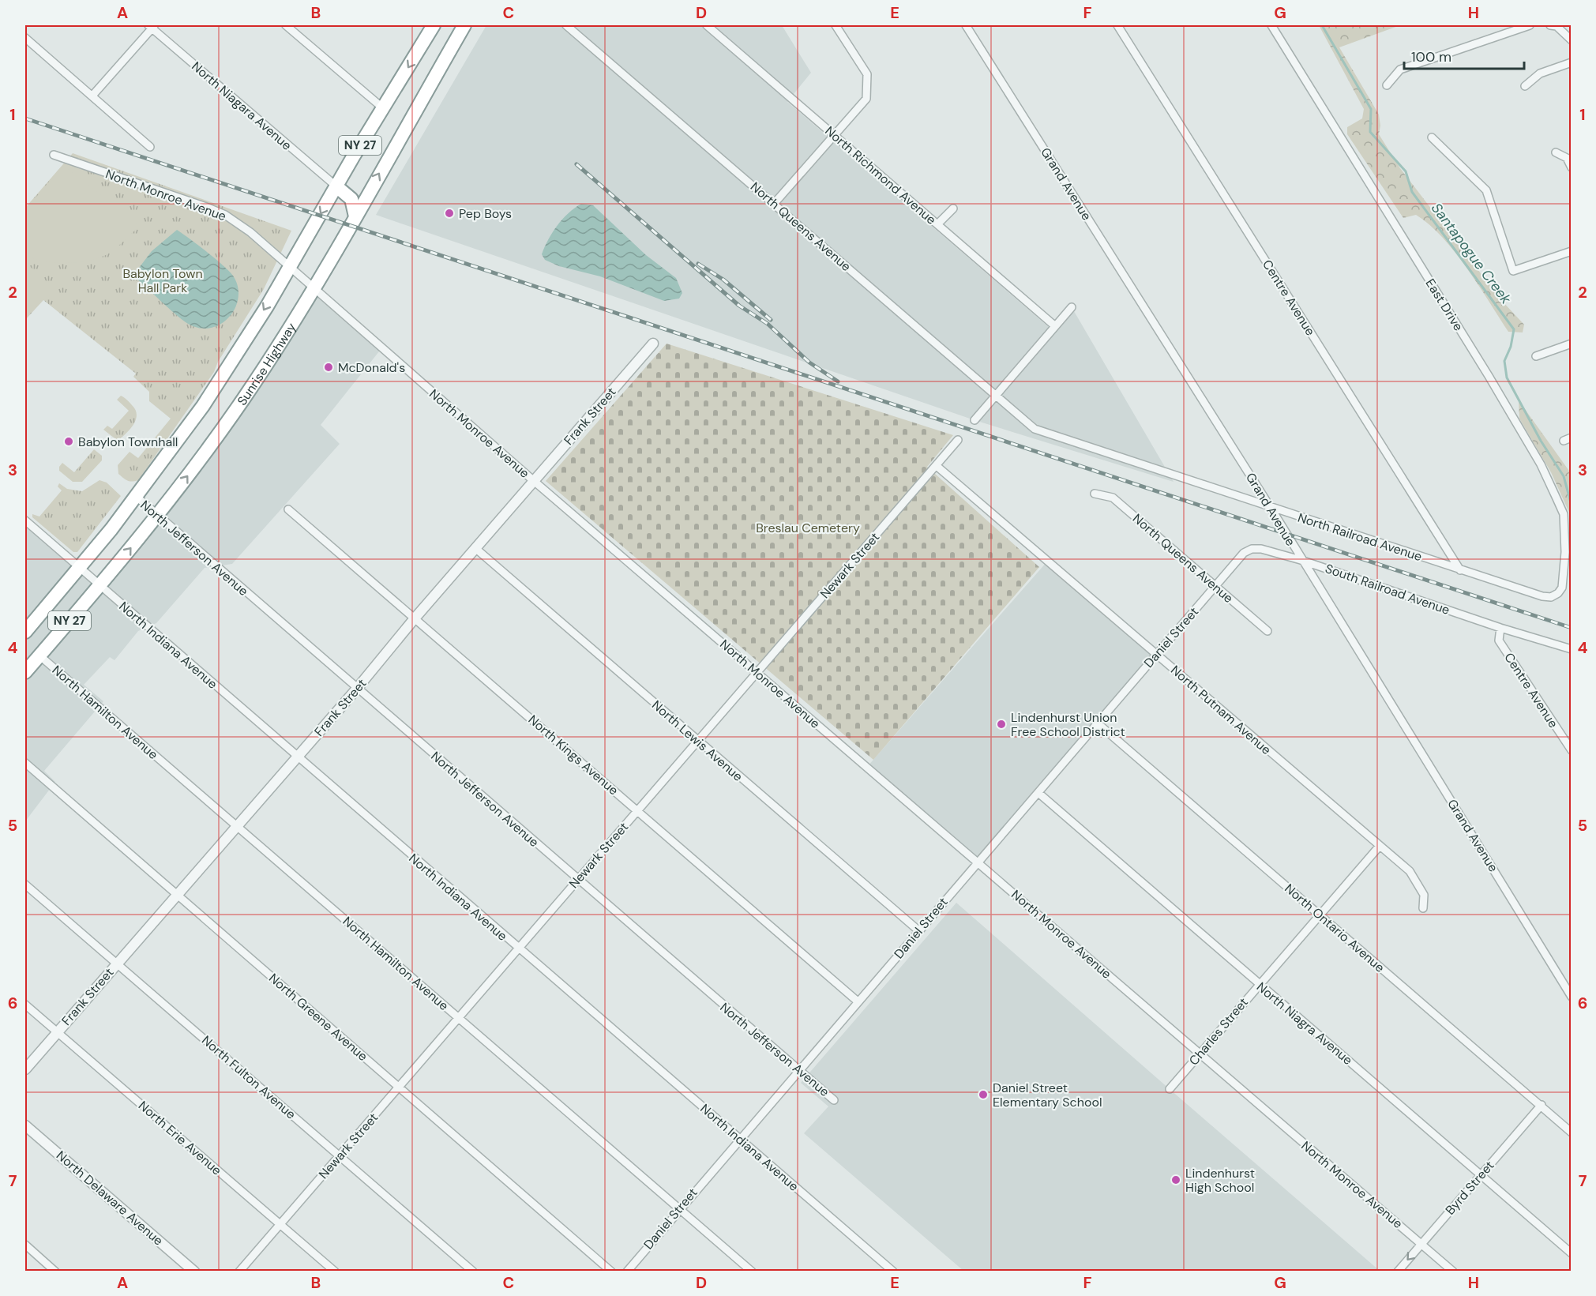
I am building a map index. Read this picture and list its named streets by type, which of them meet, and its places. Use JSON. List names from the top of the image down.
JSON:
{
  "streets": {
    "highway": ["NY 27", "Sunrise Highway"],
    "street": [
      "North Niagara Avenue",
      "North Richmond Avenue",
      "Grand Avenue",
      "North Monroe Avenue",
      "North Queens Avenue",
      "Centre Avenue",
      "East Drive",
      "Frank Street",
      "North Railroad Avenue",
      "North Jefferson Avenue",
      "Newark Street",
      "South Railroad Avenue",
      "Daniel Street",
      "North Indiana Avenue",
      "North Putnam Avenue",
      "North Hamilton Avenue",
      "North Lewis Avenue",
      "North Kings Avenue",
      "North Ontario Avenue",
      "North Greene Avenue",
      "North Niagra Avenue",
      "Charles Street",
      "North Fulton Avenue",
      "North Erie Avenue",
      "Byrd Street",
      "North Delaware Avenue"
    ]
  },
  "crossings": [
    ["North Niagara Avenue", "NY 27"],
    ["NY 27", "North Monroe Avenue"],
    ["NY 27", "North Jefferson Avenue"],
    ["NY 27", "North Indiana Avenue"],
    ["Grand Avenue", "North Railroad Avenue"],
    ["Grand Avenue", "South Railroad Avenue"],
    ["North Monroe Avenue", "Sunrise Highway"],
    ["North Monroe Avenue", "Frank Street"],
    ["North Monroe Avenue", "Newark Street"],
    ["North Monroe Avenue", "Daniel Street"],
    ["North Monroe Avenue", "Charles Street"],
    ["North Monroe Avenue", "Byrd Street"],
    ["North Queens Avenue", "North Railroad Avenue"],
    ["North Queens Avenue", "South Railroad Avenue"],
    ["North Queens Avenue", "Daniel Street"],
    ["Centre Avenue", "North Railroad Avenue"],
    ["Centre Avenue", "South Railroad Avenue"],
    ["East Drive", "North Railroad Avenue"],
    ["Sunrise Highway", "North Jefferson Avenue"],
    ["Sunrise Highway", "North Indiana Avenue"],
    ["Sunrise Highway", "North Hamilton Avenue"],
    ["Frank Street", "North Jefferson Avenue"],
    ["Frank Street", "North Indiana Avenue"],
    ["Frank Street", "North Hamilton Avenue"],
    ["Frank Street", "North Lewis Avenue"],
    ["Frank Street", "North Kings Avenue"],
    ["Frank Street", "North Greene Avenue"],
    ["Frank Street", "North Fulton Avenue"],
    ["Frank Street", "North Erie Avenue"],
    ["North Jefferson Avenue", "Newark Street"],
    ["North Jefferson Avenue", "Daniel Street"],
    ["Newark Street", "North Indiana Avenue"],
    ["Newark Street", "North Putnam Avenue"],
    ["Newark Street", "North Hamilton Avenue"],
    ["Newark Street", "North Lewis Avenue"],
    ["Newark Street", "North Kings Avenue"],
    ["Newark Street", "North Greene Avenue"],
    ["Newark Street", "North Fulton Avenue"],
    ["Newark Street", "North Erie Avenue"],
    ["South Railroad Avenue", "Daniel Street"],
    ["Daniel Street", "North Indiana Avenue"],
    ["Daniel Street", "North Putnam Avenue"],
    ["Daniel Street", "North Hamilton Avenue"],
    ["Daniel Street", "North Lewis Avenue"],
    ["Daniel Street", "North Kings Avenue"],
    ["Daniel Street", "North Ontario Avenue"],
    ["Daniel Street", "North Niagra Avenue"],
    ["North Putnam Avenue", "Charles Street"],
    ["North Ontario Avenue", "Charles Street"],
    ["North Ontario Avenue", "Byrd Street"],
    ["North Niagra Avenue", "Charles Street"],
    ["North Niagra Avenue", "Byrd Street"]
  ],
  "water": ["Santapogue Creek"],
  "parks": ["Babylon Town Hall Park", "Breslau Cemetery"],
  "places": [
    "Pep Boys",
    "McDonald's",
    "Babylon Townhall",
    "Lindenhurst Union Free School District",
    "Daniel Street Elementary School",
    "Lindenhurst High School"
  ],
  "scale_bar": "100 m",
  "grid": {
    "columns": [
      "A",
      "B",
      "C",
      "D",
      "E",
      "F",
      "G",
      "H"
    ],
    "rows": [
      "1",
      "2",
      "3",
      "4",
      "5",
      "6",
      "7"
    ]
  }
}
